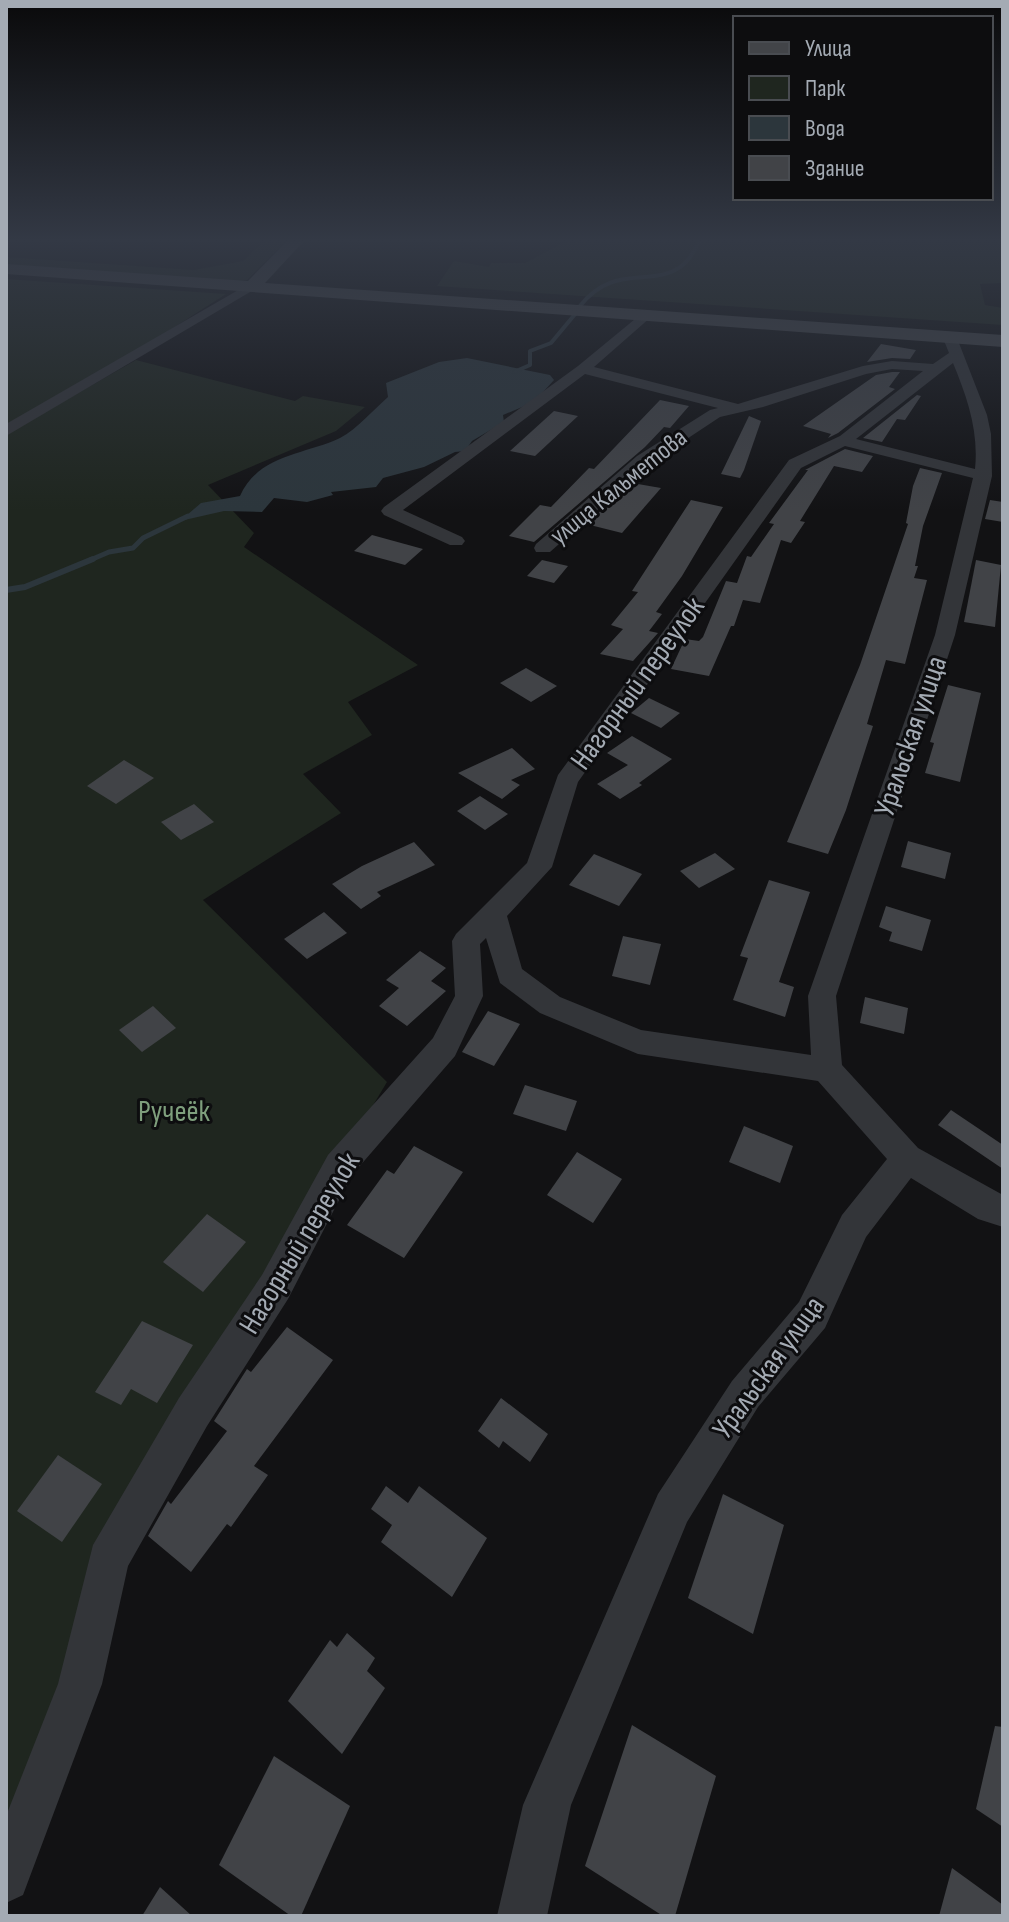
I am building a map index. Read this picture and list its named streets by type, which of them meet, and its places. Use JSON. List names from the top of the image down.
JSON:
{
  "streets": {
    "street": ["улица Кальметова", "Нагорный переулок", "Уральская улица"]
  },
  "crossings": [
    ["улица Кальметова", "Нагорный переулок"],
    ["улица Кальметова", "Уральская улица"],
    ["Нагорный переулок", "Уральская улица"]
  ],
  "parks": ["Ручеёк"],
  "legend": [
    "Улица",
    "Парк",
    "Вода",
    "Здание"
  ]
}
